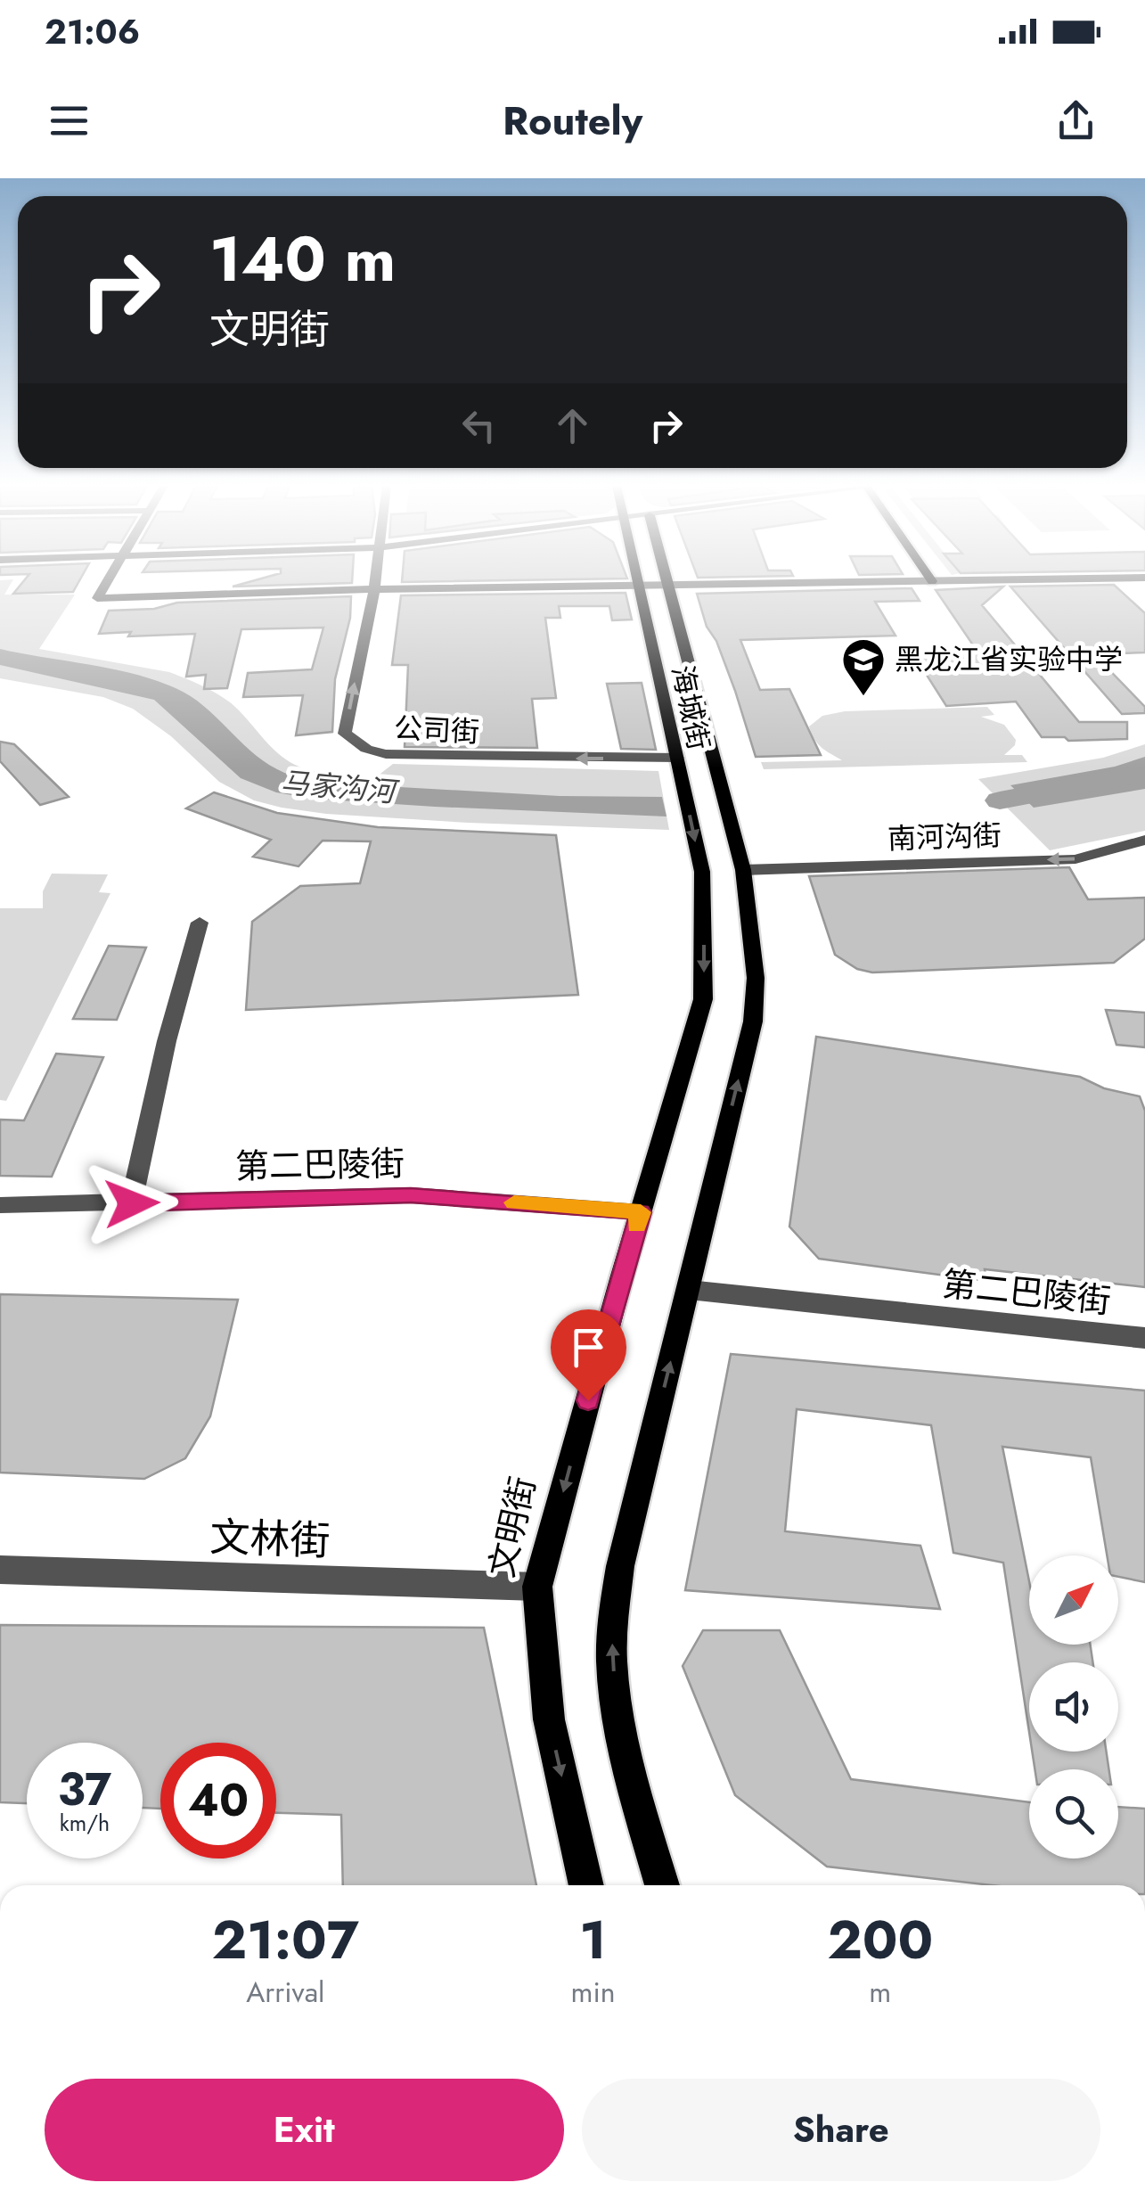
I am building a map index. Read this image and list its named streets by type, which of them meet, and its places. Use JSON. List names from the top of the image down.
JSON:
{
  "streets": {
    "main road": ["海城街", "文明街"],
    "street": [
      "公司街",
      "南河沟街",
      "第二巴陵街",
      "文林街"
    ]
  },
  "crossings": [
    ["海城街", "公司街"],
    ["海城街", "南河沟街"],
    ["海城街", "文明街"],
    ["第二巴陵街", "文明街"],
    ["文明街", "文林街"]
  ],
  "one_way": ["南河沟街"],
  "water": ["马家沟河"],
  "places": {
    "school or university": ["黑龙江省实验中学"]
  },
  "north": "top right",
  "page": {
    "status": "21:06",
    "header": "Routely",
    "turn": ["140 m", "文明街"],
    "speed": "37 km/h",
    "limit": "40",
    "eta": [
      "21:07",
      "Arrival",
      "1",
      "min",
      "200",
      "m"
    ],
    "buttons": ["Exit", "Share"]
  }
}
